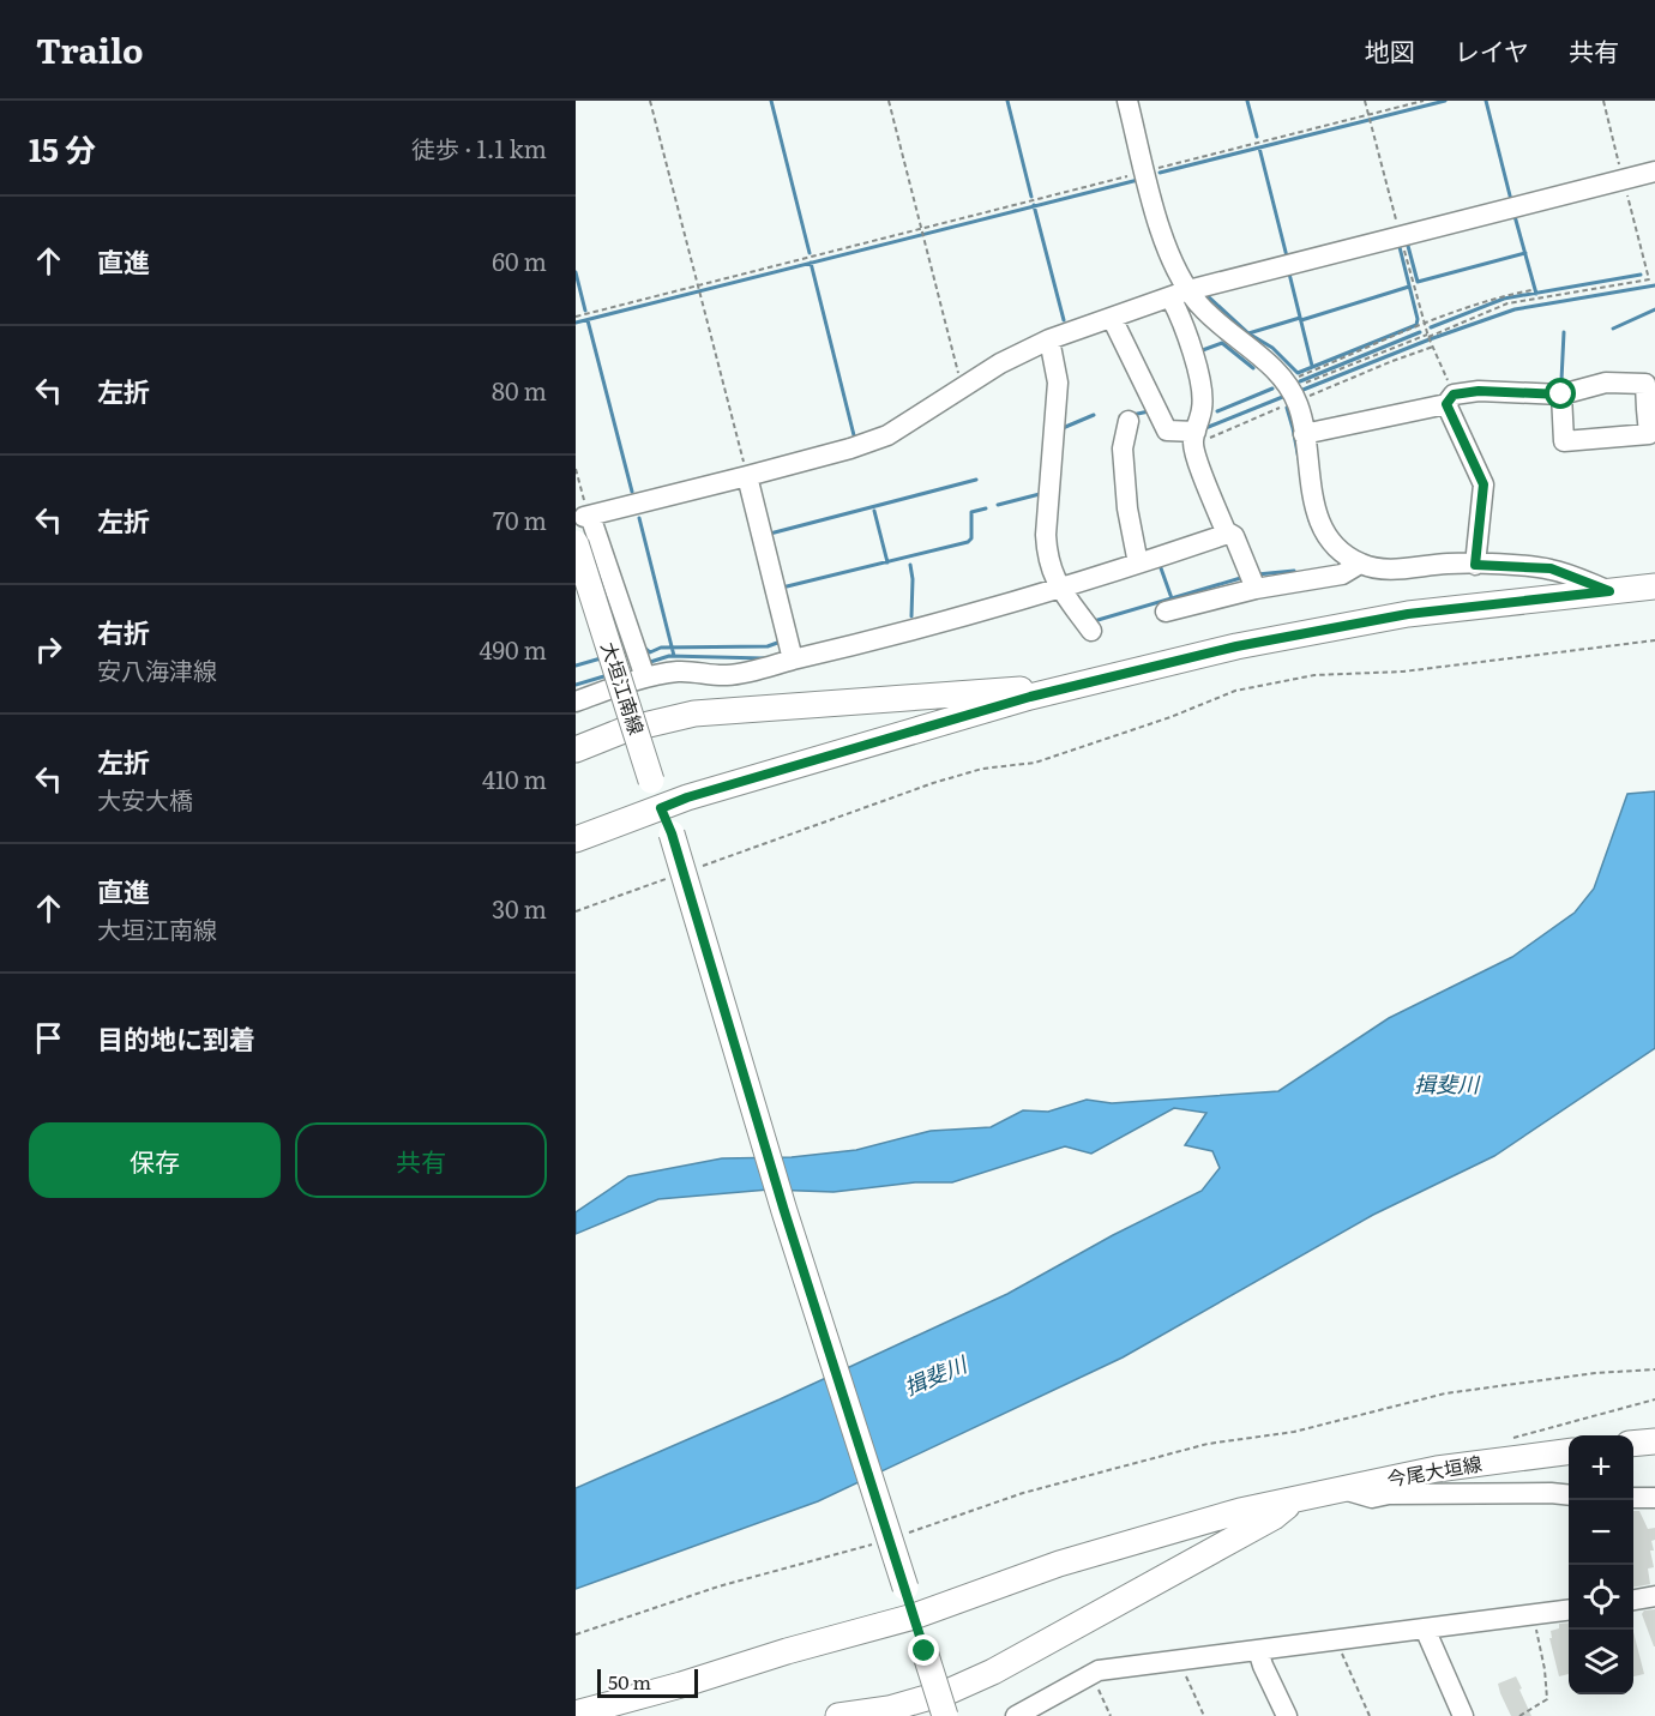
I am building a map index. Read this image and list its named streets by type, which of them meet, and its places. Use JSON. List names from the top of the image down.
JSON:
{
  "streets": {
    "main road": ["大垣江南線", "今尾大垣線"]
  },
  "crossings": [
    ["大垣江南線", "今尾大垣線"]
  ],
  "water": ["揖斐川"],
  "scale_bar": "50 m",
  "page": {
    "header": "Trailo",
    "nav": ["地図", "レイヤ", "共有"],
    "heading": ["15 分", "徒歩 · 1.1 km"],
    "list": [
      ["直進", "60 m"],
      ["左折", "80 m"],
      ["左折", "70 m"],
      ["右折", "安八海津線", "490 m"],
      ["左折", "大安大橋", "410 m"],
      ["直進", "大垣江南線", "30 m"],
      "目的地に到着"
    ],
    "buttons": ["保存", "共有"],
    "map_buttons": ["+", "−"],
    "scale": "50 m"
  }
}
